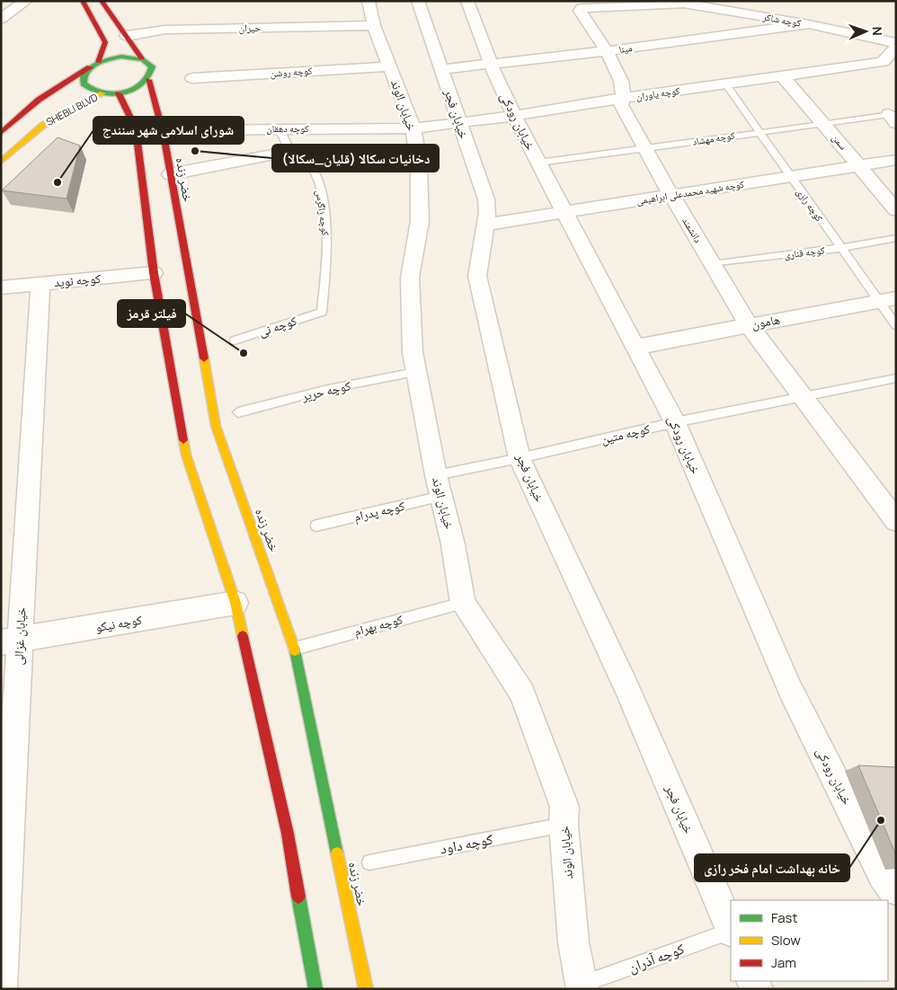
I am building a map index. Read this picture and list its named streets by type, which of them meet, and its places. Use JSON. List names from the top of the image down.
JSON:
{
  "streets": {
    "street": [
      "کوچه شاکر",
      "حیران",
      "مینا",
      "کوچه روشن",
      "کوچه یاوران",
      "خیابان الوند",
      "SHEBLI BLVD",
      "خیابان فجر",
      "خیابان رودکی",
      "کوچه دهقان",
      "سمن",
      "خضر زنده",
      "کوچه شهید محمدعلی ابراهیمی",
      "دانشمند",
      "کوچه نوید",
      "هامون",
      "کوچه نیکو",
      "خیابان غزالی"
    ],
    "lane": [
      "کوچه مهشاد",
      "کوچه رازی",
      "کوچه زاگرس",
      "کوچه قناری",
      "کوچه نی",
      "کوچه حریر",
      "کوچه متین",
      "کوچه پدرام",
      "کوچه بهرام",
      "کوچه داود",
      "کوچه آذران"
    ]
  },
  "crossings": [
    ["کوچه شاکر", "مینا"],
    ["کوچه شاکر", "دانشمند"],
    ["حیران", "خیابان الوند"],
    ["مینا", "خیابان فجر"],
    ["مینا", "خیابان رودکی"],
    ["مینا", "دانشمند"],
    ["کوچه روشن", "خیابان الوند"],
    ["کوچه یاوران", "خیابان الوند"],
    ["کوچه یاوران", "خیابان فجر"],
    ["کوچه یاوران", "خیابان رودکی"],
    ["کوچه یاوران", "کوچه دهقان"],
    ["کوچه یاوران", "سمن"],
    ["کوچه یاوران", "کوچه رازی"],
    ["کوچه یاوران", "دانشمند"],
    ["خیابان الوند", "کوچه دهقان"],
    ["خیابان الوند", "کوچه حریر"],
    ["خیابان الوند", "کوچه متین"],
    ["خیابان الوند", "کوچه پدرام"],
    ["خیابان الوند", "کوچه بهرام"],
    ["خیابان الوند", "کوچه داود"],
    ["خیابان الوند", "کوچه آذران"],
    ["SHEBLI BLVD", "خضر زنده"],
    ["خیابان فجر", "کوچه شهید محمدعلی ابراهیمی"],
    ["خیابان فجر", "کوچه متین"],
    ["خیابان رودکی", "کوچه مهشاد"],
    ["خیابان رودکی", "کوچه شهید محمدعلی ابراهیمی"],
    ["خیابان رودکی", "هامون"],
    ["خیابان رودکی", "کوچه متین"],
    ["کوچه دهقان", "خضر زنده"],
    ["کوچه دهقان", "کوچه زاگرس"],
    ["کوچه مهشاد", "سمن"],
    ["کوچه مهشاد", "کوچه رازی"],
    ["کوچه مهشاد", "دانشمند"],
    ["سمن", "کوچه شهید محمدعلی ابراهیمی"],
    ["خضر زنده", "کوچه بهرام"],
    ["کوچه شهید محمدعلی ابراهیمی", "کوچه رازی"],
    ["کوچه شهید محمدعلی ابراهیمی", "دانشمند"],
    ["کوچه رازی", "کوچه قناری"],
    ["کوچه رازی", "هامون"],
    ["کوچه زاگرس", "کوچه نی"],
    ["دانشمند", "کوچه قناری"],
    ["دانشمند", "هامون"],
    ["دانشمند", "کوچه متین"],
    ["کوچه نوید", "خیابان غزالی"],
    ["کوچه متین", "کوچه پدرام"],
    ["کوچه نیکو", "خیابان غزالی"]
  ],
  "places": [
    "دخانیات سکالا (قلیان_سکالا)",
    "شورای اسلامی شهر سنندج",
    "فیلتر قرمز",
    "خانه بهداشت امام فخر رازی"
  ],
  "legend": ["Fast", "Slow", "Jam"],
  "north": "right"
}
